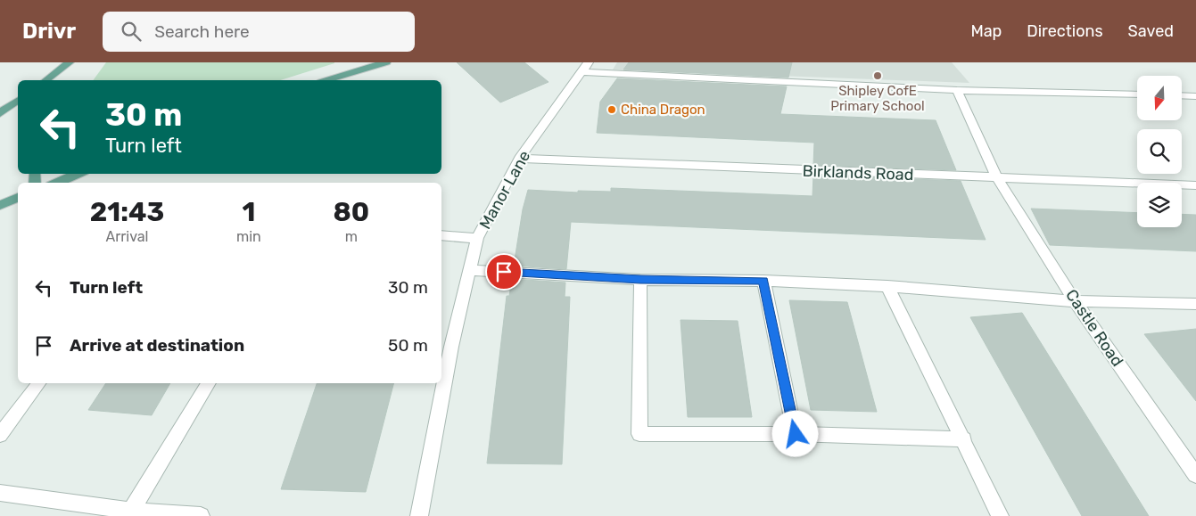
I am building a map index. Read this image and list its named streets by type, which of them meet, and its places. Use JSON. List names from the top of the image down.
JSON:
{
  "streets": {
    "street": ["Birklands Road", "Manor Lane", "Castle Road"]
  },
  "crossings": [
    ["Birklands Road", "Manor Lane"],
    ["Birklands Road", "Castle Road"]
  ],
  "places": ["Shipley CofE Primary School", "China Dragon"],
  "north": "bottom",
  "page": {
    "header": "Drivr",
    "search": "Search here",
    "nav": ["Map", "Directions", "Saved"],
    "turn": ["30 m", "Turn left"],
    "eta": [
      "21:43",
      "Arrival",
      "1",
      "min",
      "80",
      "m"
    ],
    "list": [
      {
        "name": "Turn left",
        "value": "30 m"
      },
      {
        "name": "Arrive at destination",
        "value": "50 m"
      }
    ]
  }
}
